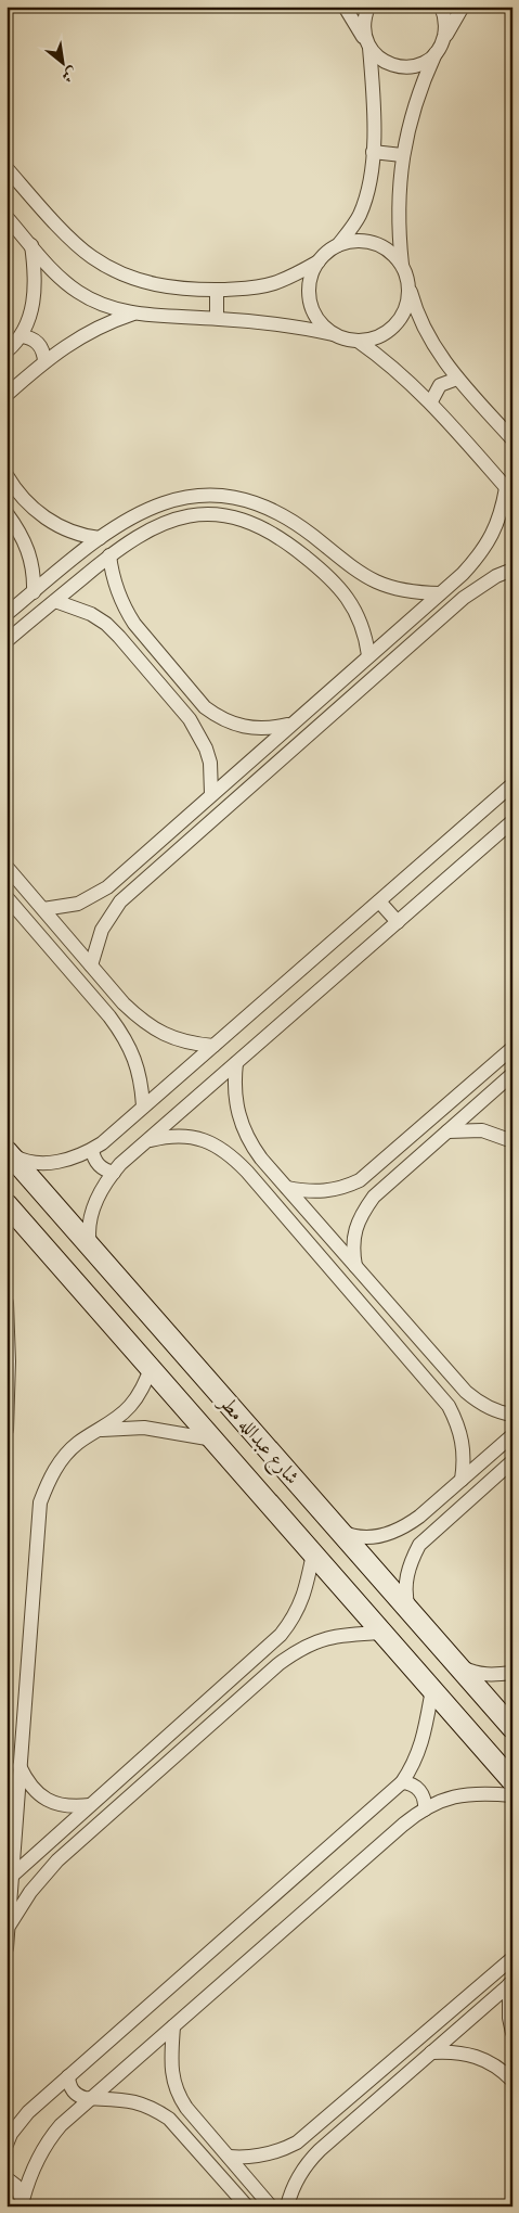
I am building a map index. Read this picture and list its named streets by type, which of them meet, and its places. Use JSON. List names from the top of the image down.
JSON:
{
  "streets": {
    "street": ["شارع عبدالله مطر"]
  },
  "north": "bottom right"
}
